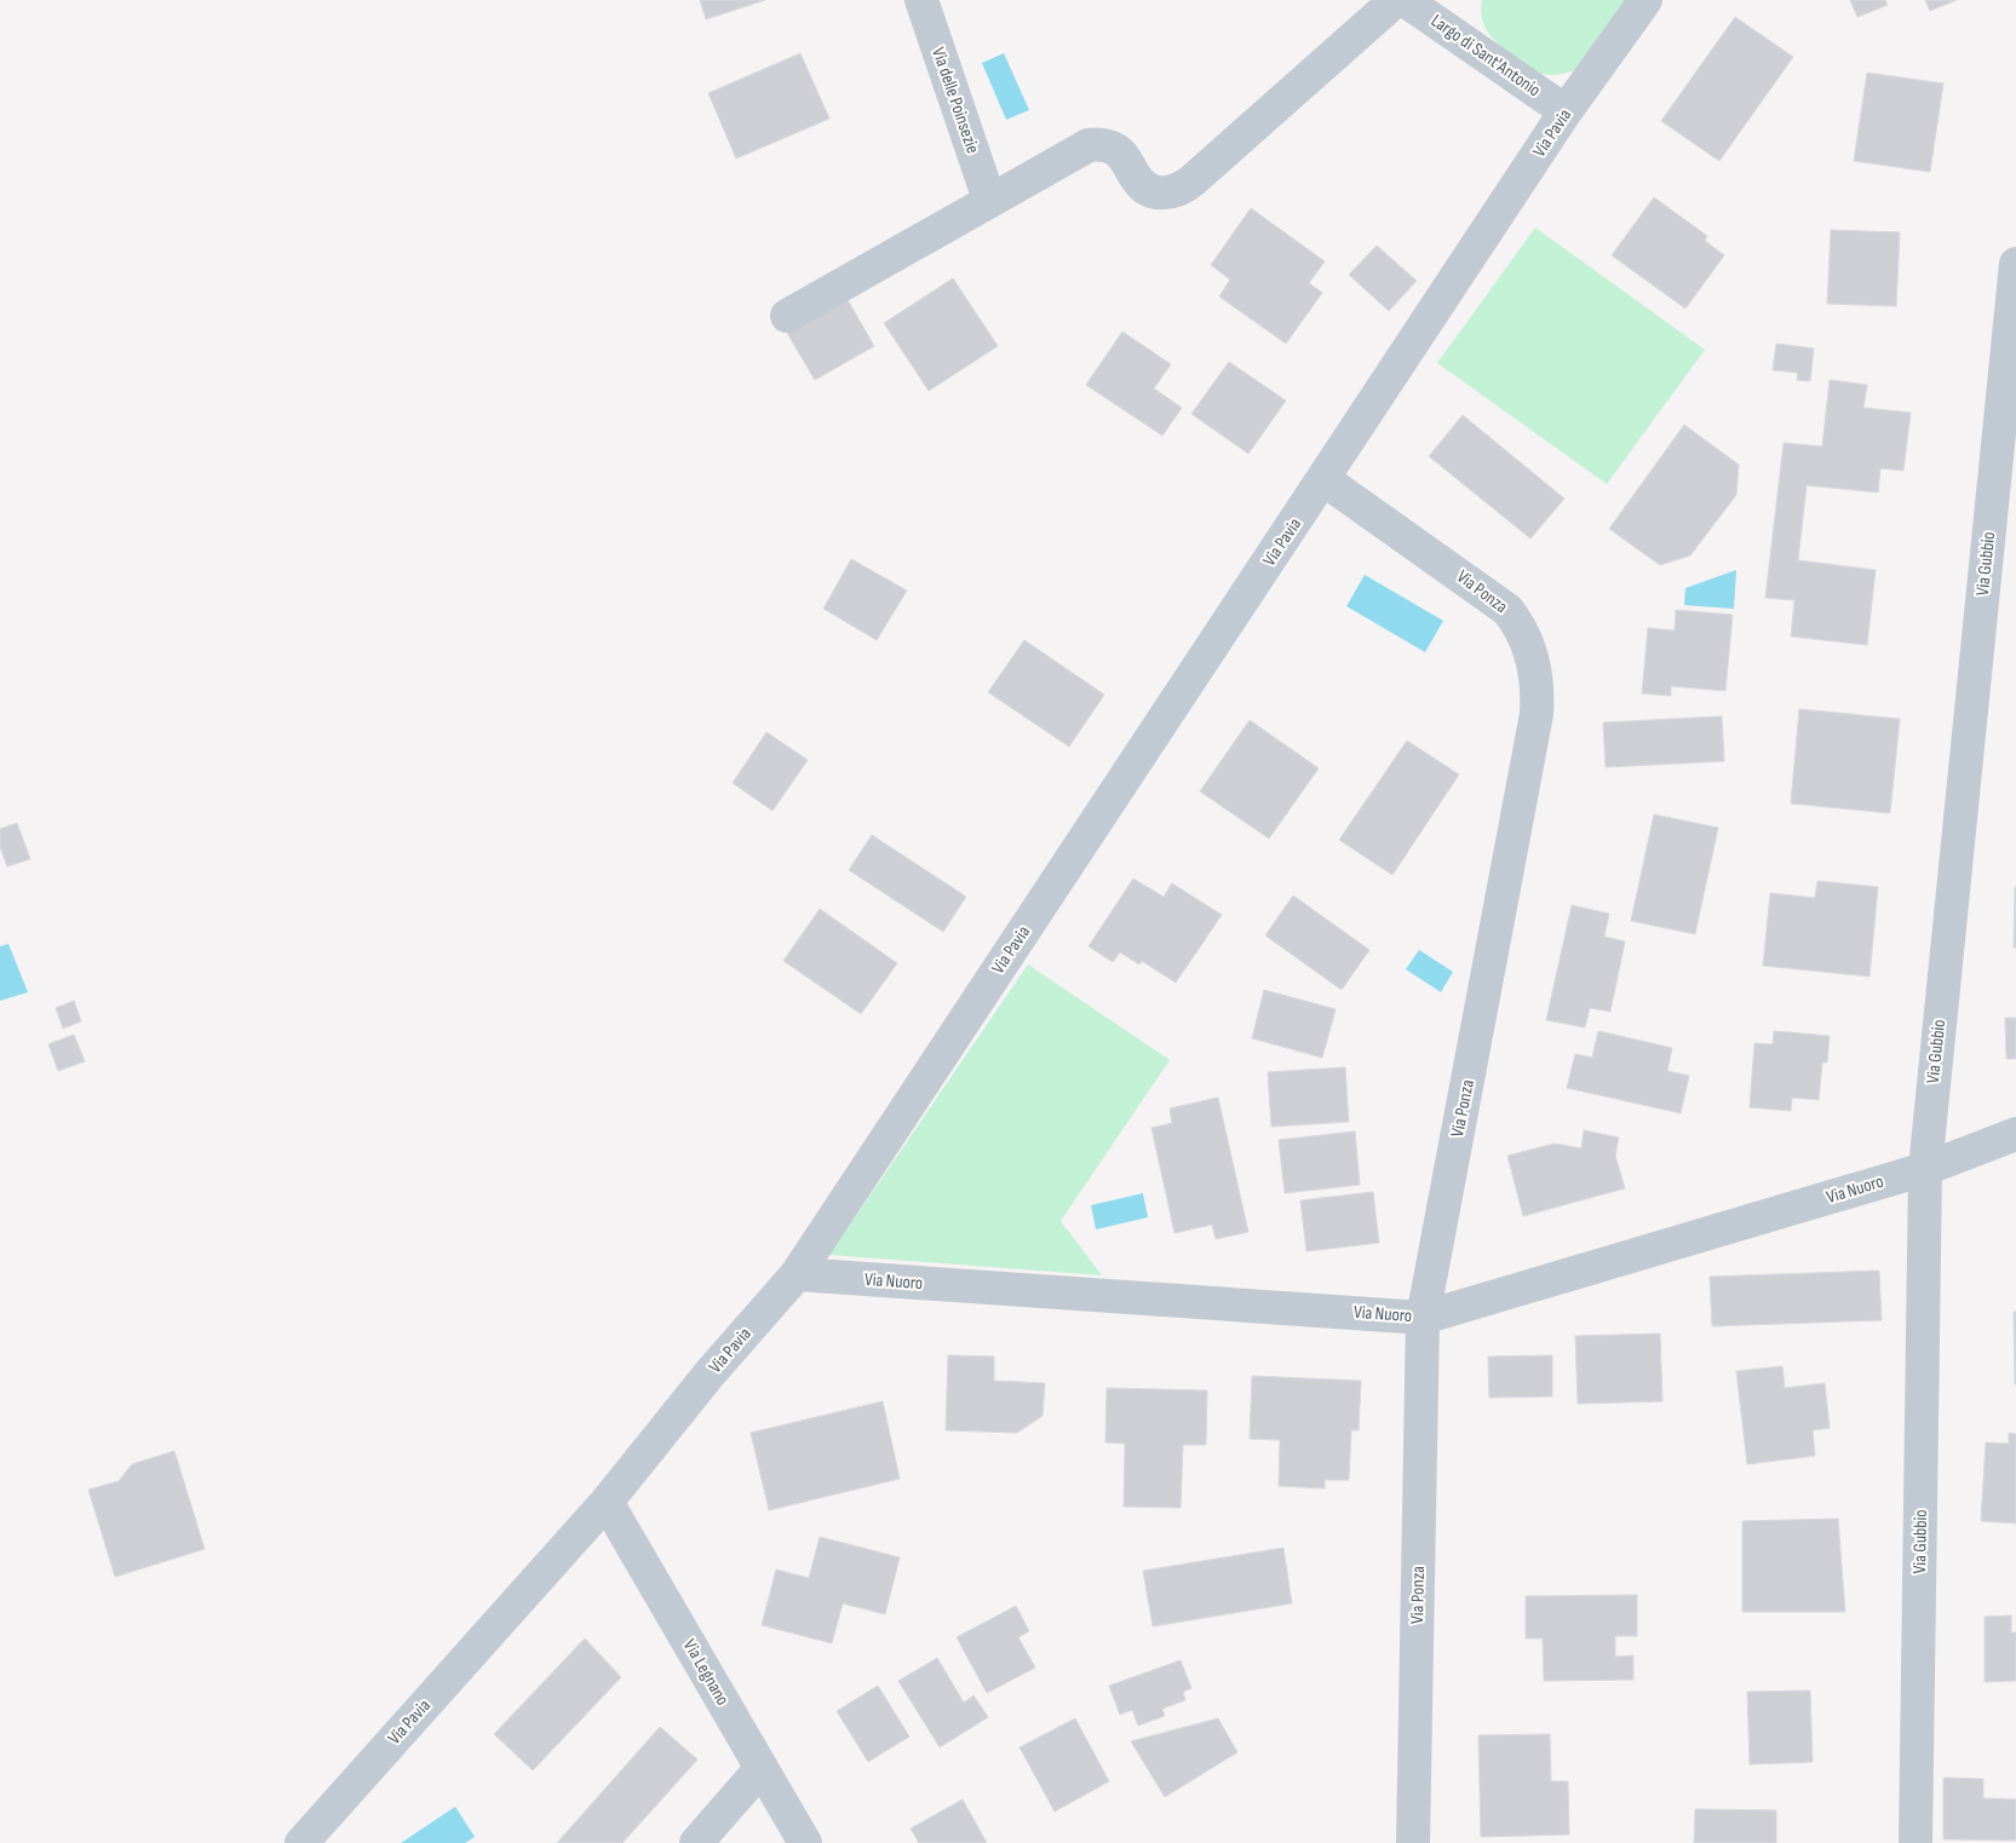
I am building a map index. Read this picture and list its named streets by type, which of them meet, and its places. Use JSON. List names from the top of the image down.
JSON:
{
  "streets": {
    "street": [
      "Largo di Sant'Antonio",
      "Via delle Poinsezie",
      "Via Pavia",
      "Via Gubbio",
      "Via Ponza",
      "Via Nuoro",
      "Via Legnano"
    ]
  },
  "crossings": [
    ["Largo di Sant'Antonio", "Via Pavia"],
    ["Via Pavia", "Via Ponza"],
    ["Via Pavia", "Via Nuoro"],
    ["Via Pavia", "Via Legnano"],
    ["Via Gubbio", "Via Nuoro"],
    ["Via Ponza", "Via Nuoro"]
  ]
}
